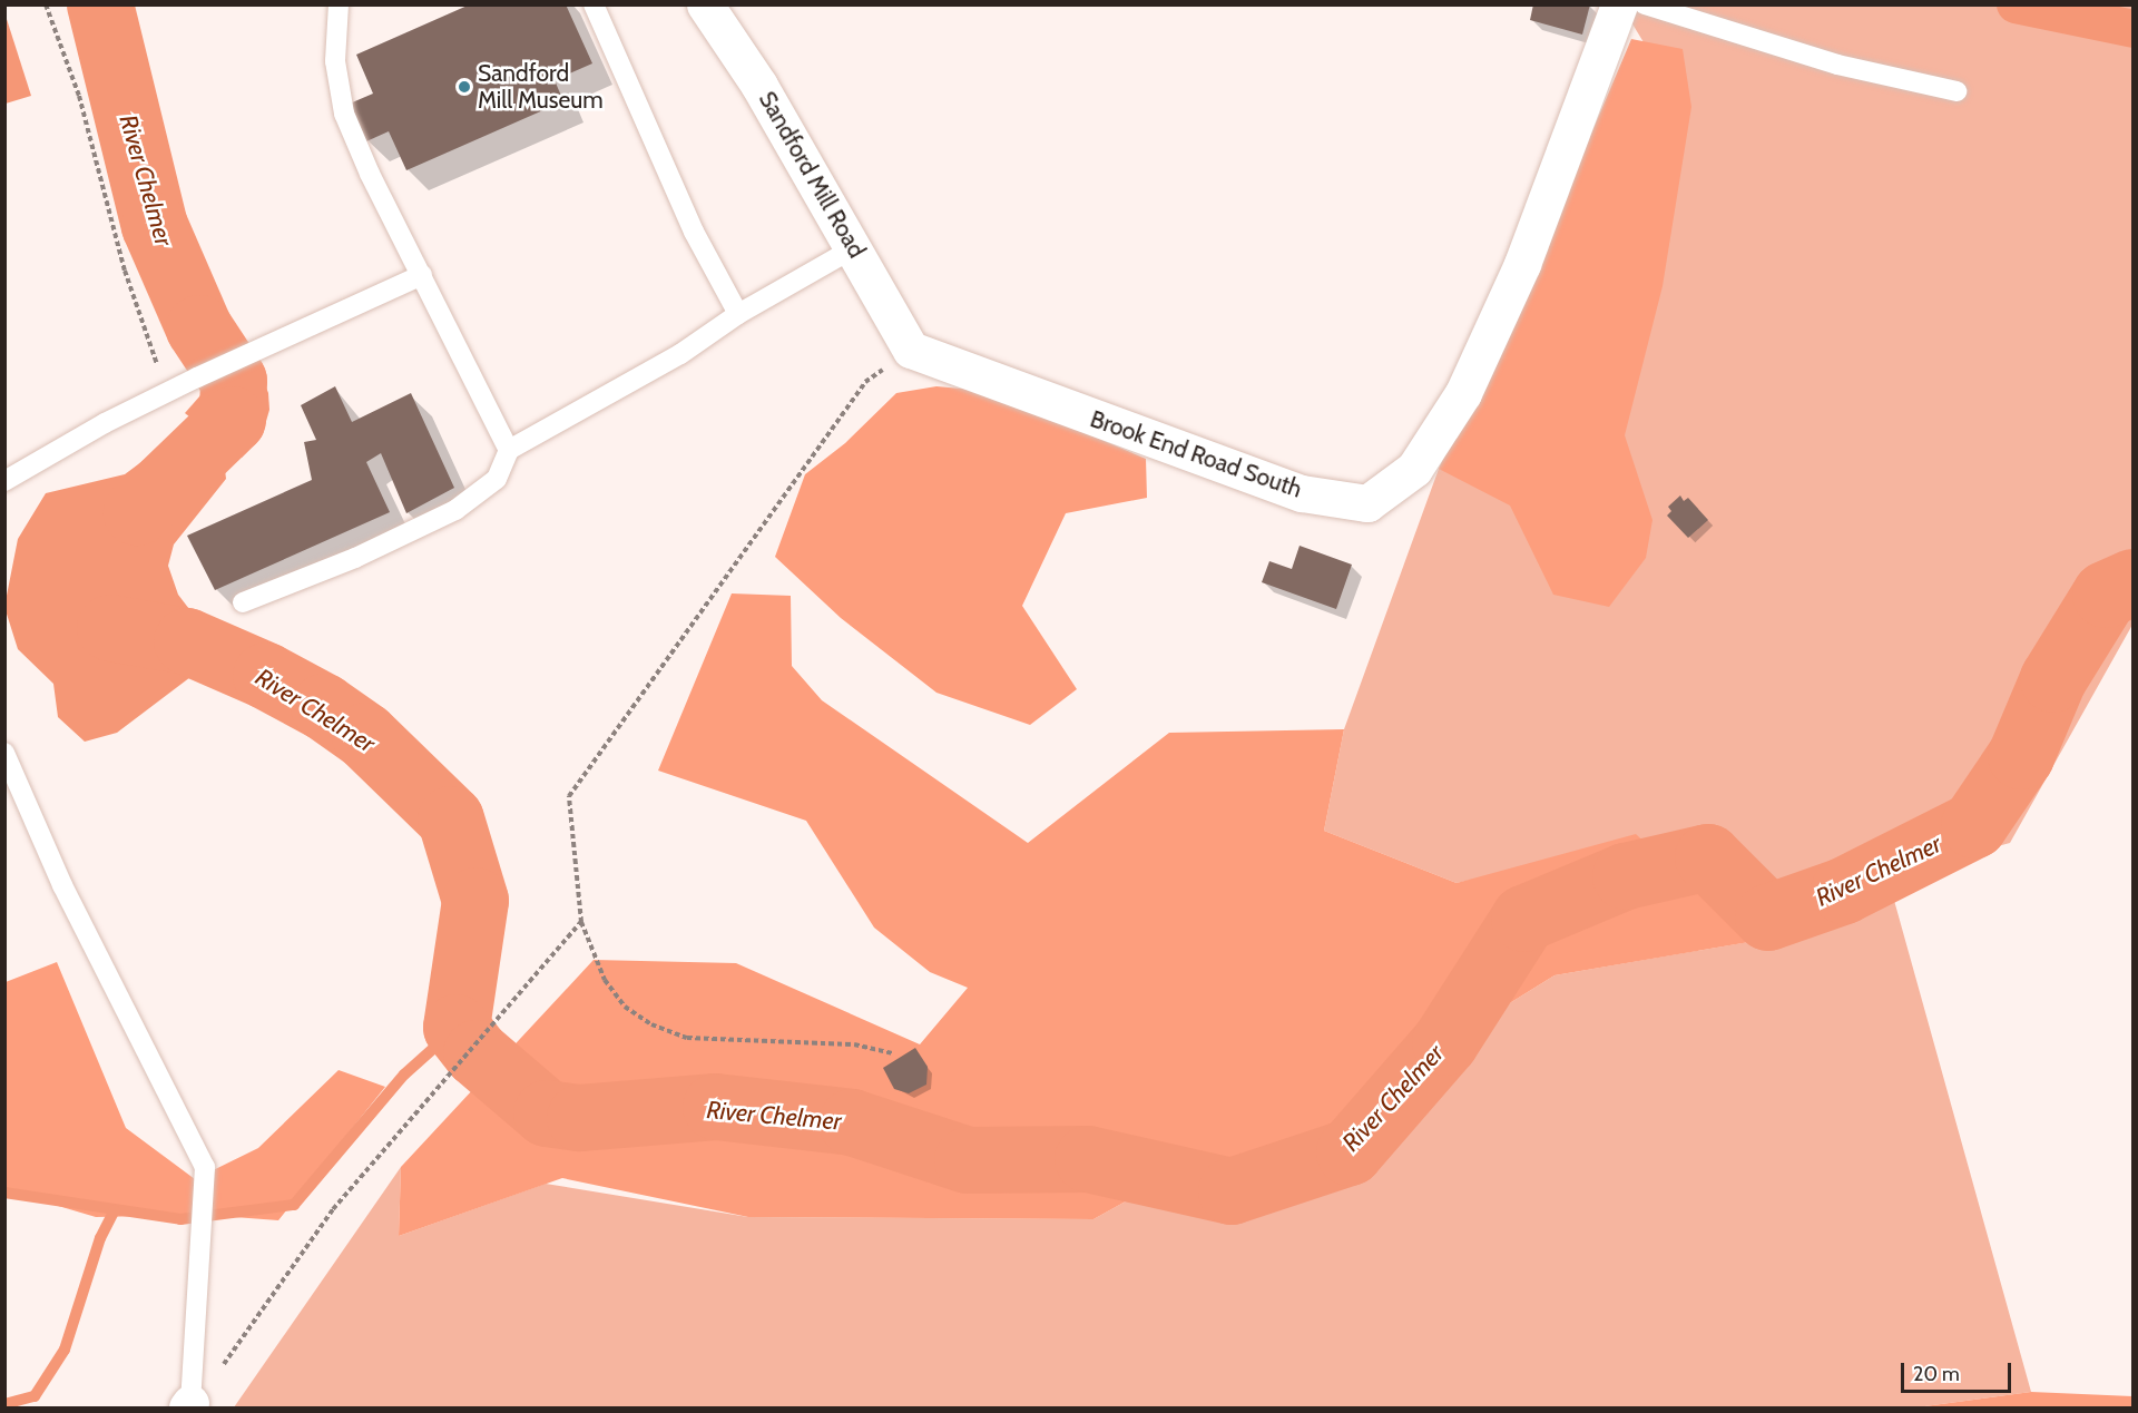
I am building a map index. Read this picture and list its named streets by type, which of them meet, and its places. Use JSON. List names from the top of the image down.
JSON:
{
  "streets": {
    "street": ["Sandford Mill Road", "Brook End Road South"]
  },
  "crossings": [
    ["Sandford Mill Road", "Brook End Road South"]
  ],
  "water": ["River Chelmer"],
  "places": ["Sandford Mill Museum"],
  "scale_bar": "20 m"
}
